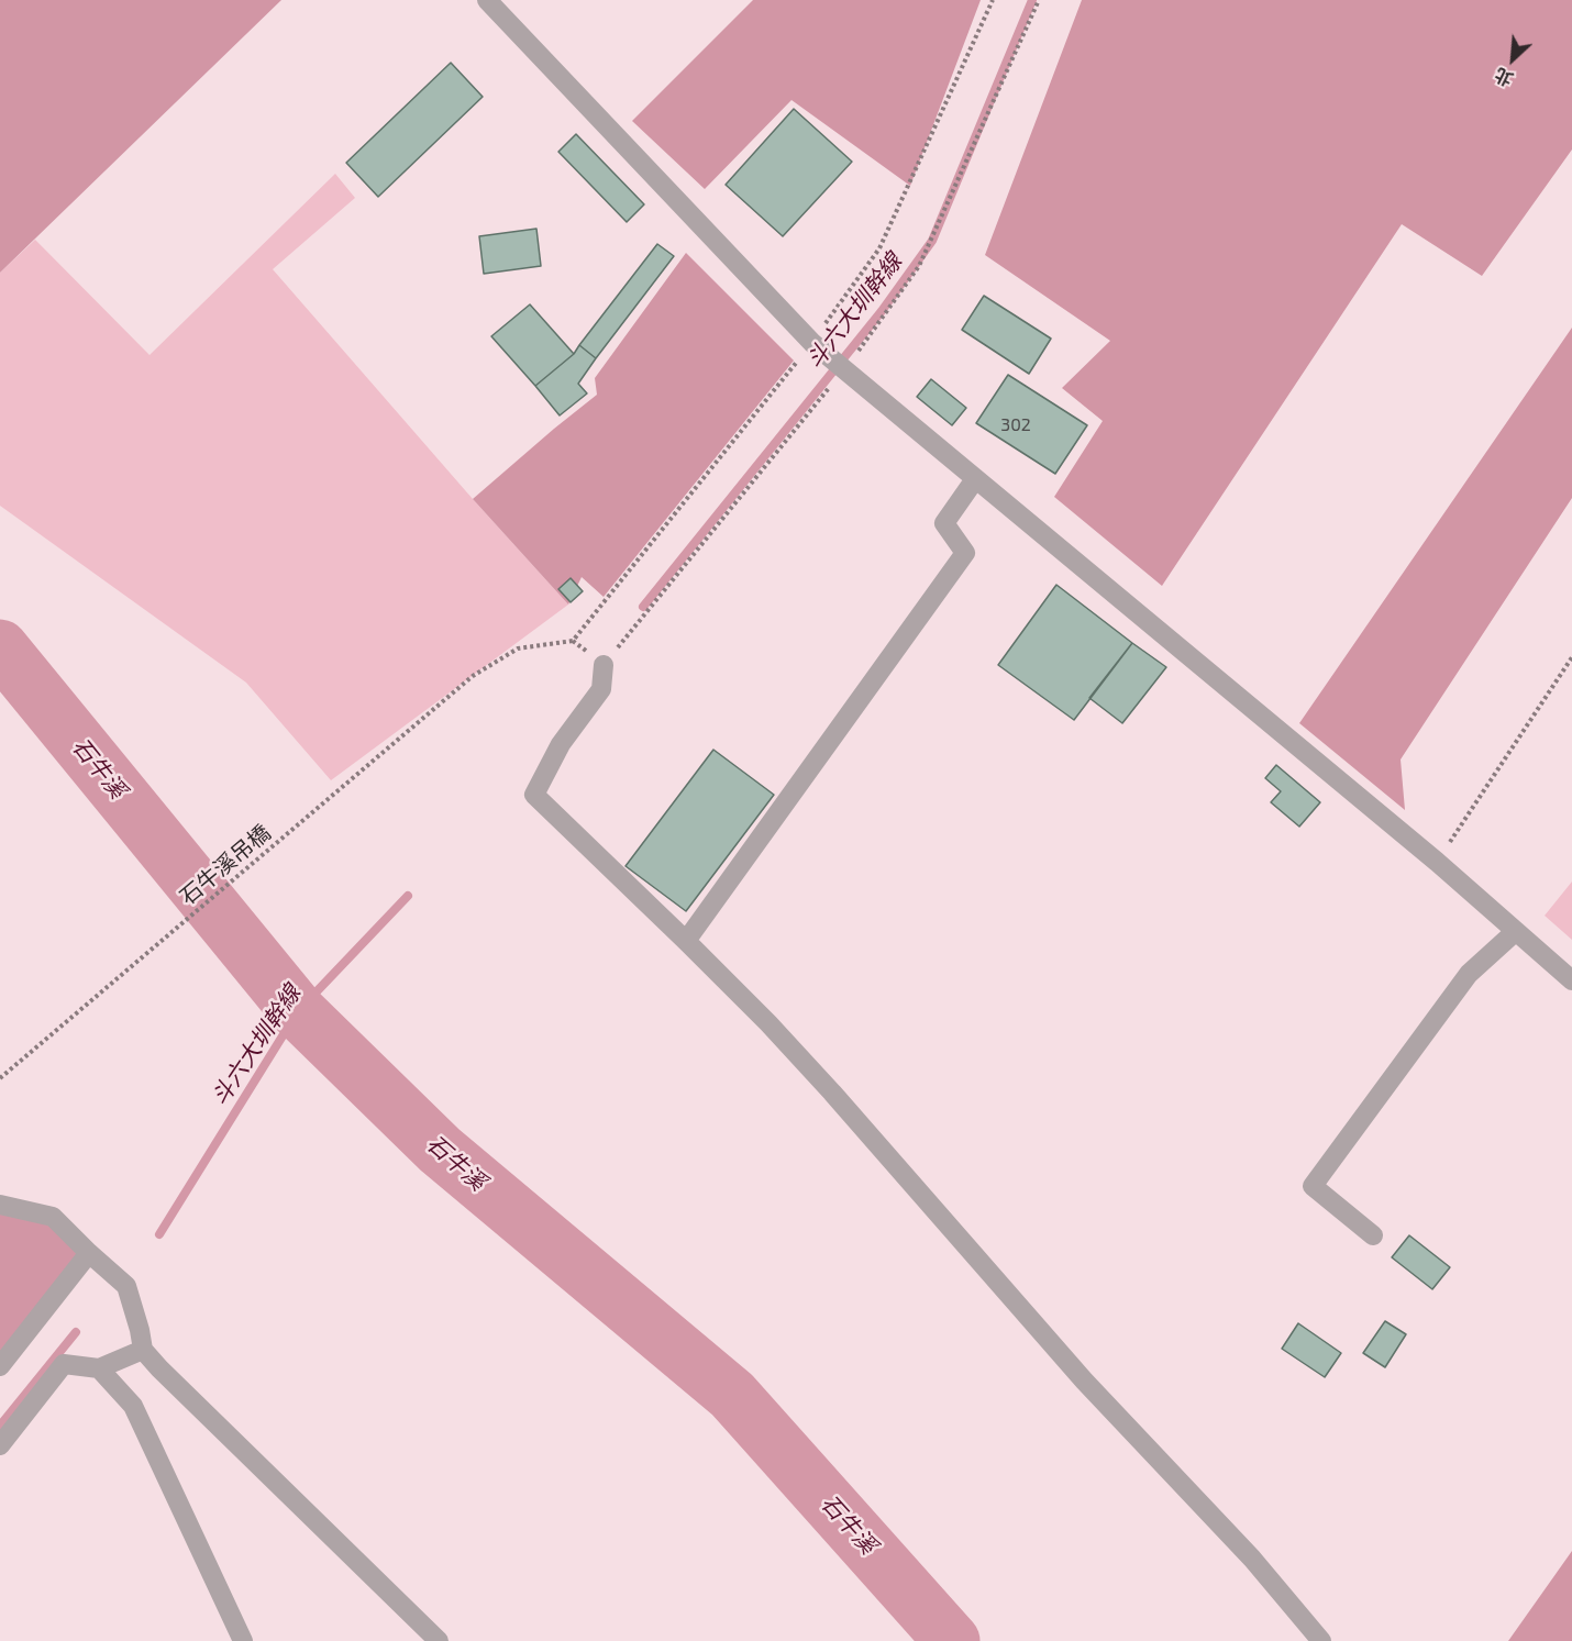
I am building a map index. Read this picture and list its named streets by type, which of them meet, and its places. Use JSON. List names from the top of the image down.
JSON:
{
  "streets": {
    "path": ["石牛溪吊橋"]
  },
  "water": ["斗六大圳幹線", "石牛溪"],
  "house_numbers": ["302"],
  "north": "bottom left"
}
